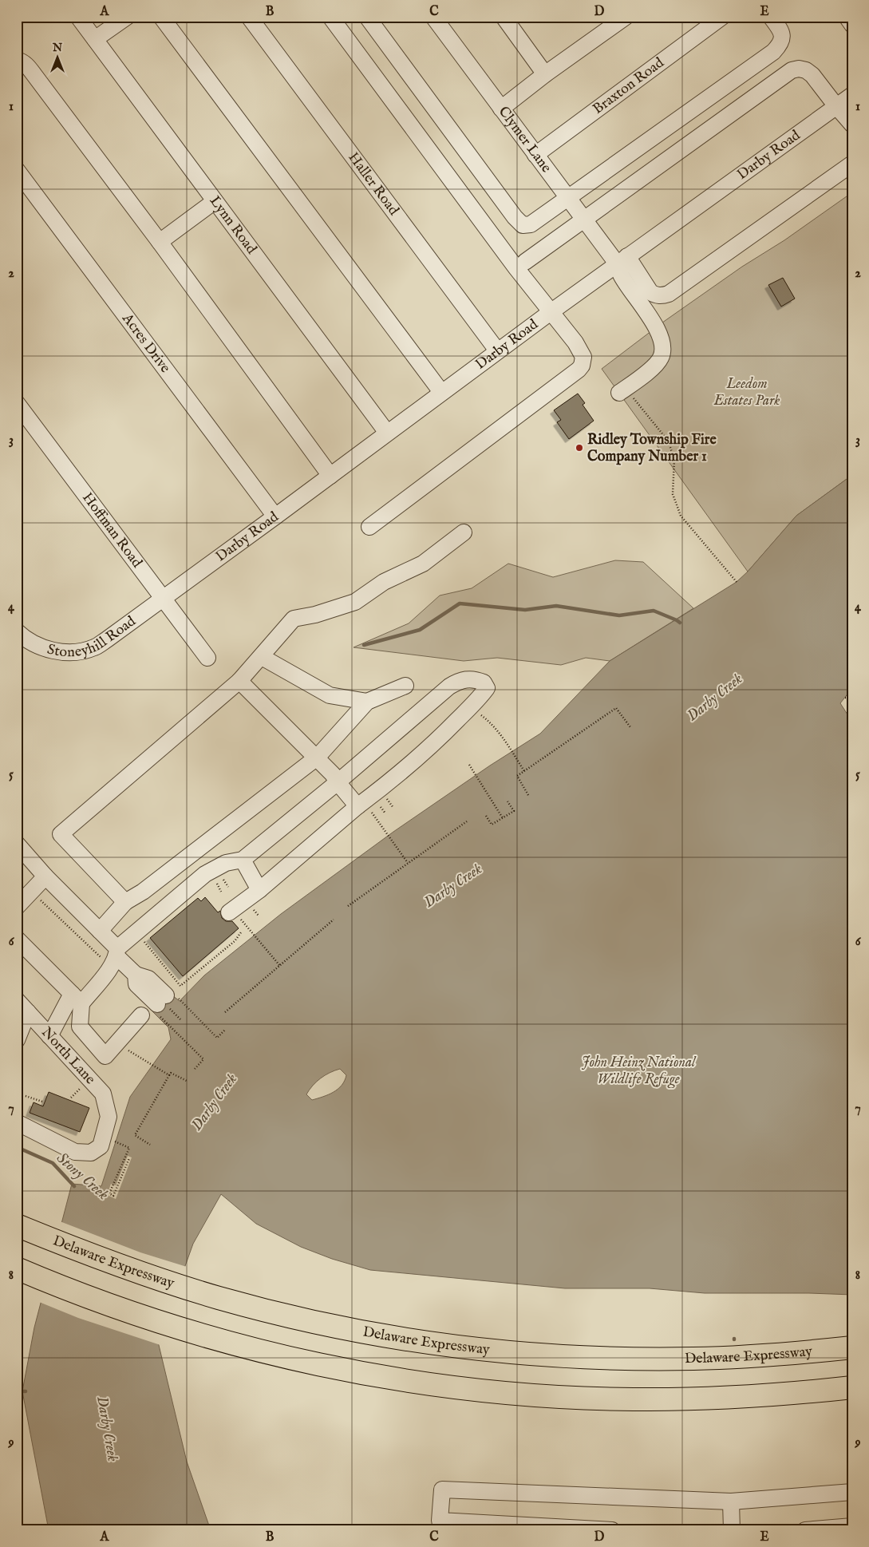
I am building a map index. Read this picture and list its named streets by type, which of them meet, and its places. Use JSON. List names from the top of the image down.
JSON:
{
  "streets": {
    "highway": ["Delaware Expressway"],
    "street": [
      "Braxton Road",
      "Clymer Lane",
      "Darby Road",
      "Haller Road",
      "Lynn Road",
      "Acres Drive",
      "Hoffman Road",
      "Stoneyhill Road",
      "North Lane"
    ]
  },
  "crossings": [
    ["Braxton Road", "Clymer Lane"],
    ["Clymer Lane", "Darby Road"],
    ["Darby Road", "Haller Road"],
    ["Darby Road", "Lynn Road"],
    ["Darby Road", "Acres Drive"],
    ["Darby Road", "Hoffman Road"],
    ["Darby Road", "Stoneyhill Road"],
    ["Hoffman Road", "Stoneyhill Road"]
  ],
  "water": ["Darby Creek", "Stony Creek"],
  "parks": ["Leedom Estates Park", "John Heinz National Wildlife Refuge"],
  "places": ["Ridley Township Fire Company Number 1"],
  "north": "top",
  "grid": {
    "columns": [
      "A",
      "B",
      "C",
      "D",
      "E"
    ],
    "rows": [
      "1",
      "2",
      "3",
      "4",
      "5",
      "6",
      "7",
      "8",
      "9"
    ]
  }
}
